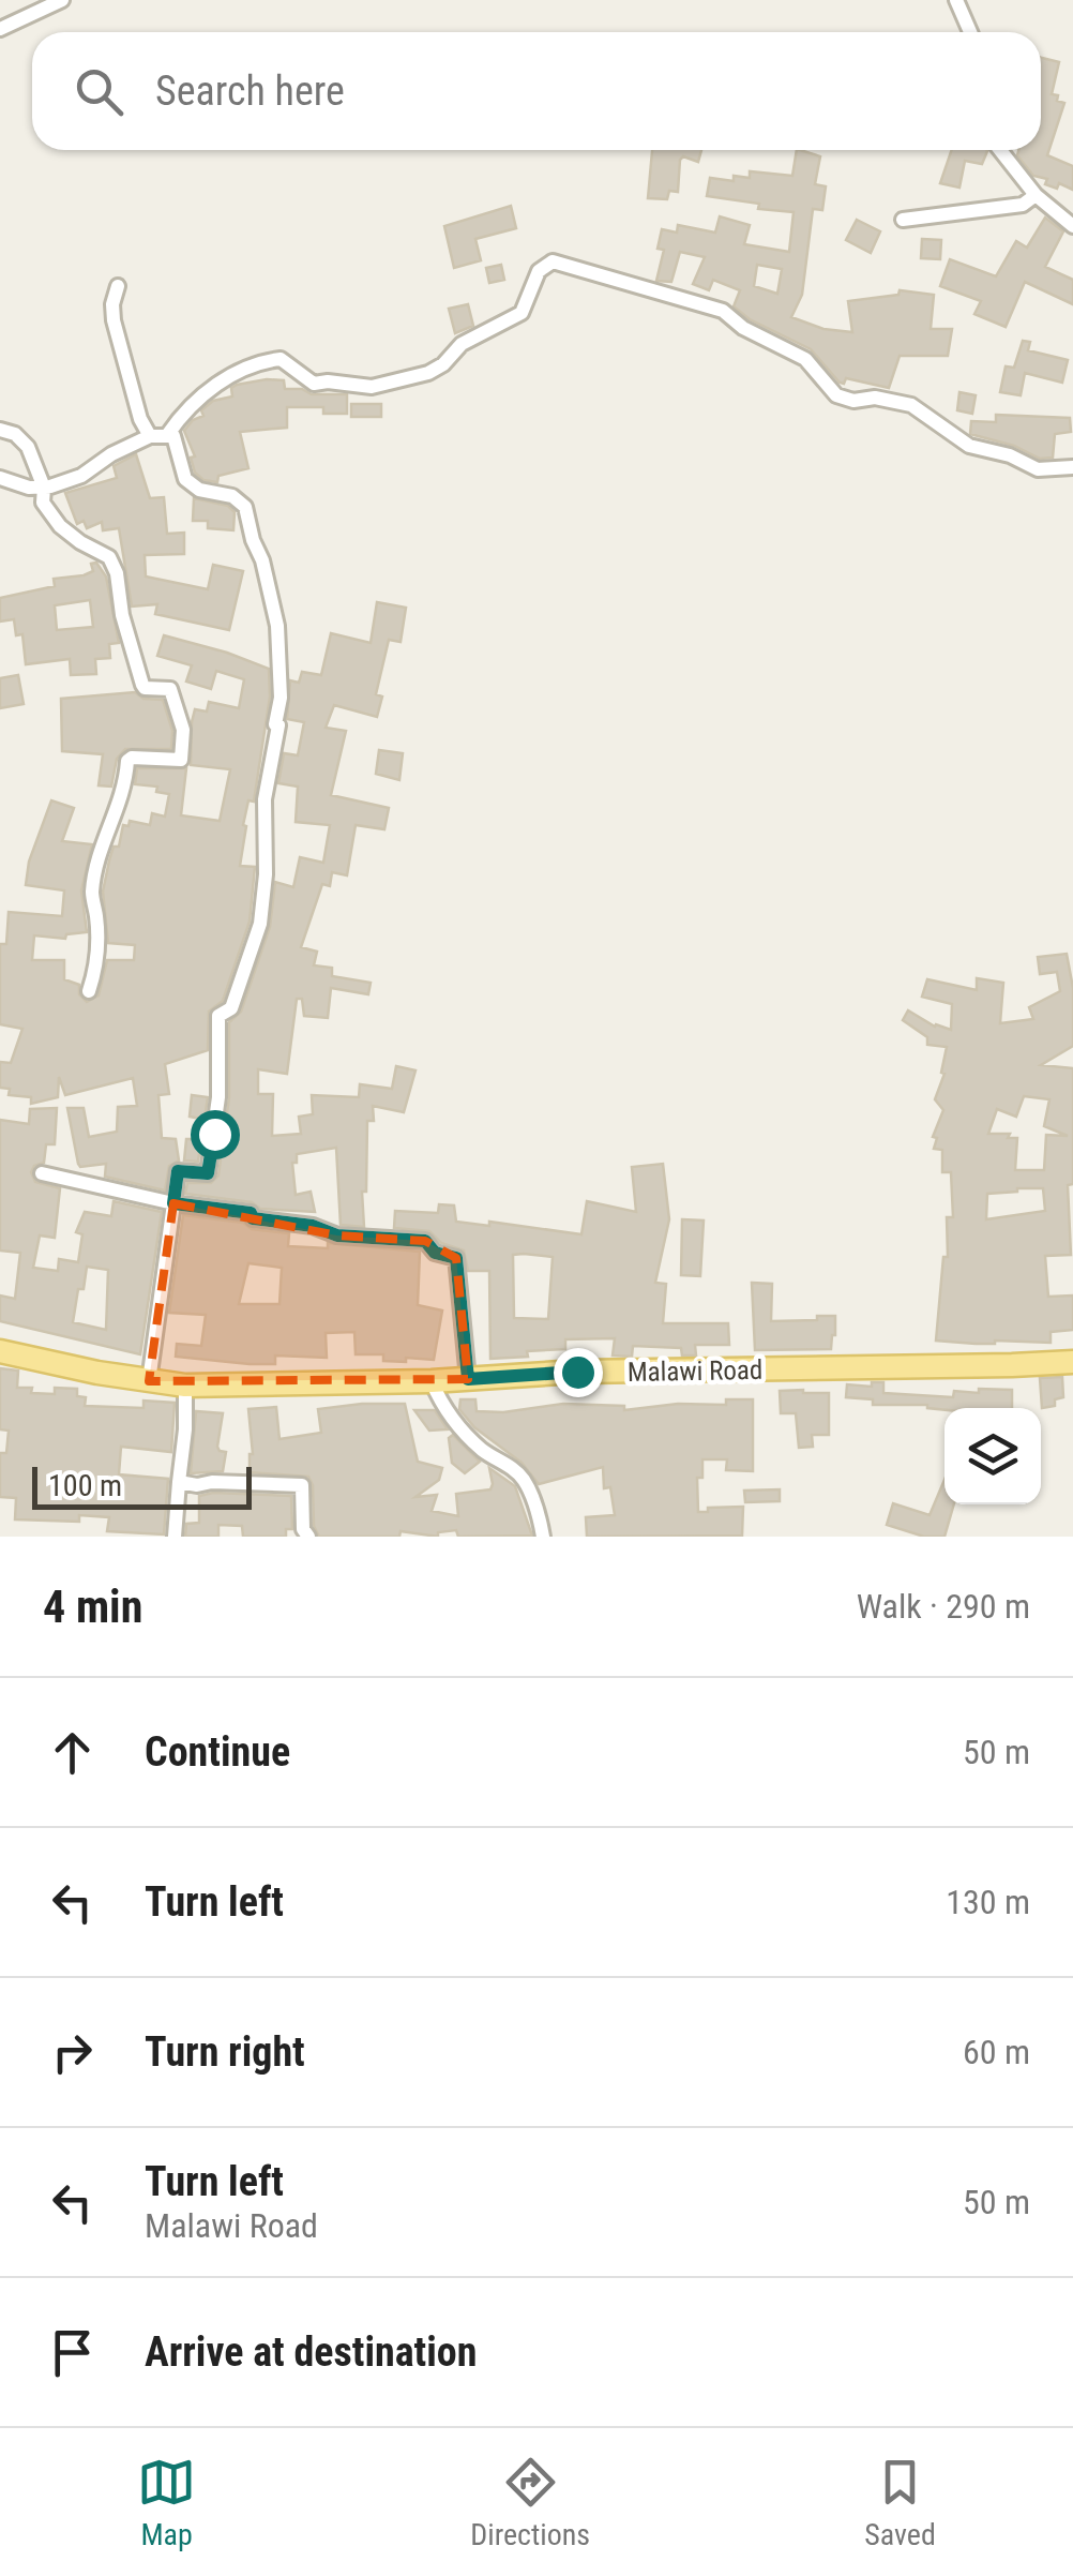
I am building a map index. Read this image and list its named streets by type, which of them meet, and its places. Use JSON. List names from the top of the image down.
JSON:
{
  "streets": {
    "main road": ["Malawi Road"]
  },
  "scale_bar": "100 m",
  "page": {
    "search": "Search here",
    "scale": "100 m",
    "heading": ["4 min", "Walk · 290 m"],
    "list": [
      ["Continue", "50 m"],
      ["Turn left", "130 m"],
      ["Turn right", "60 m"],
      ["Turn left", "Malawi Road", "50 m"],
      "Arrive at destination"
    ],
    "nav": ["Map", "Directions", "Saved"]
  }
}
